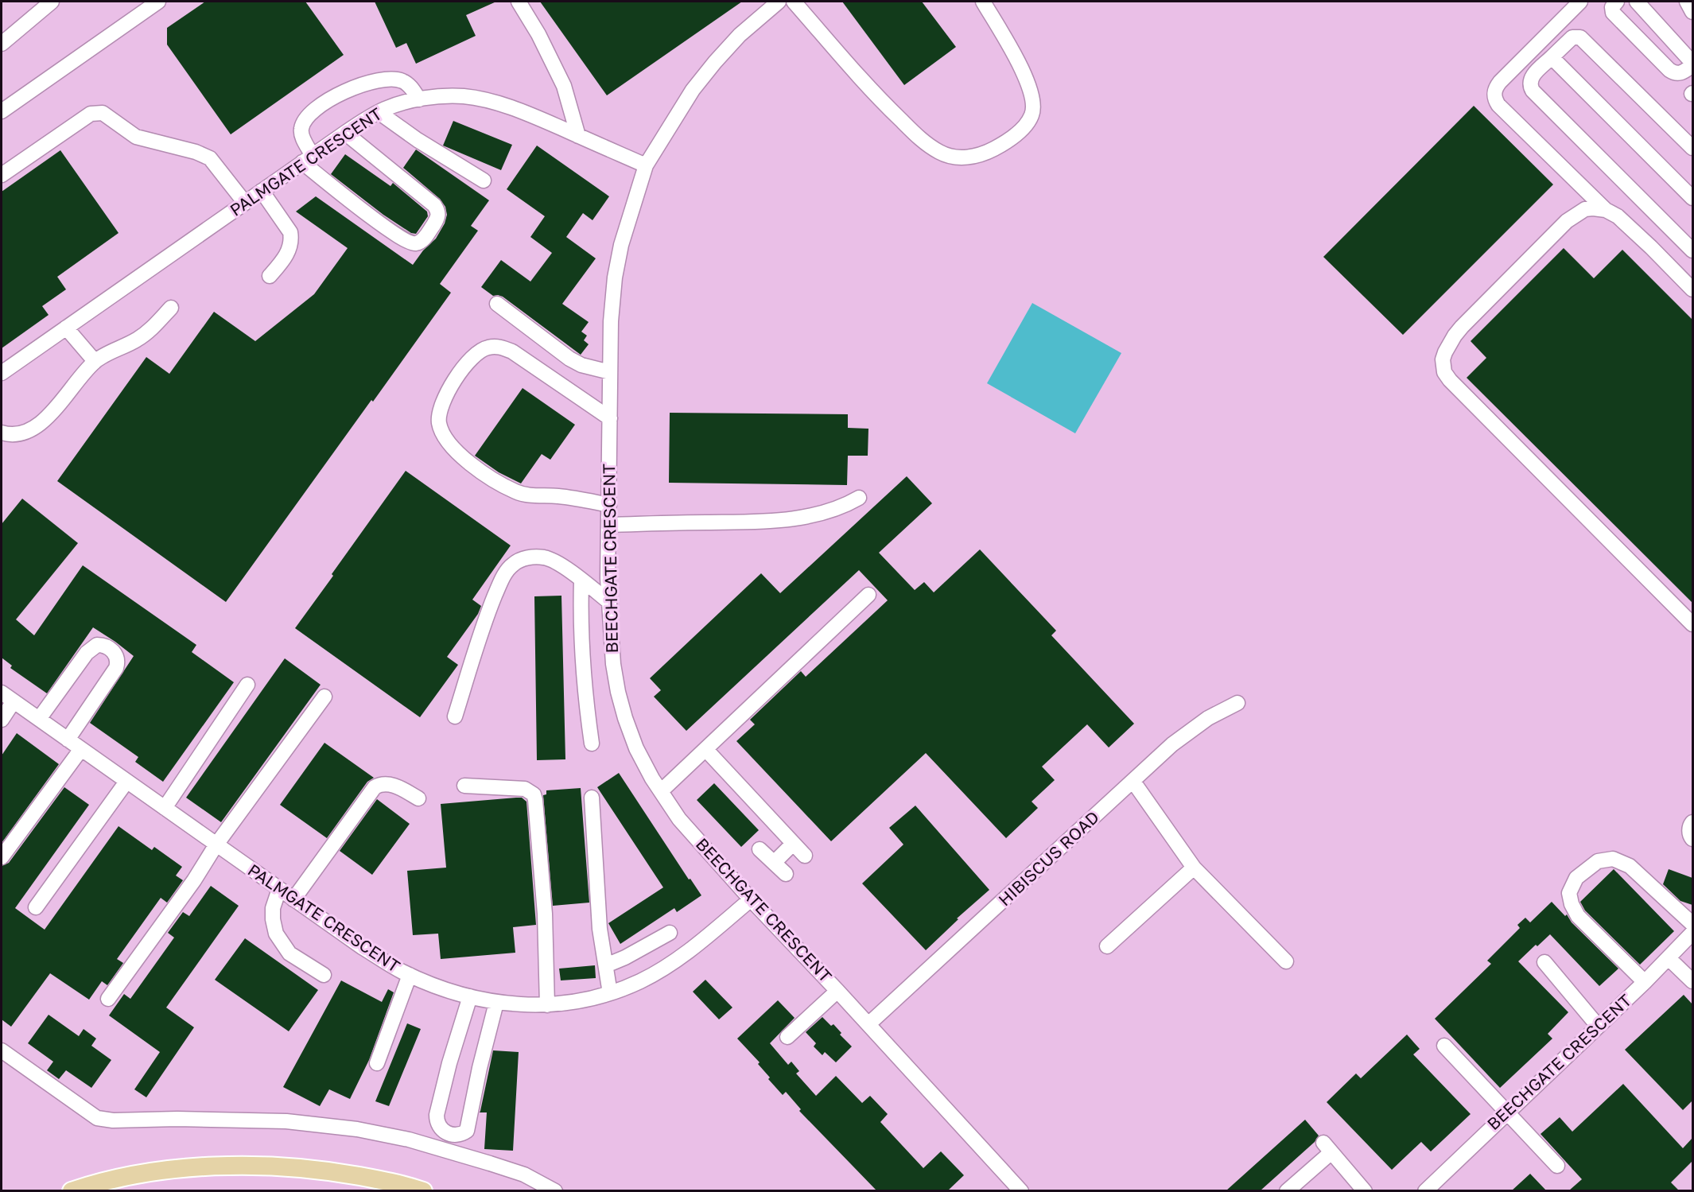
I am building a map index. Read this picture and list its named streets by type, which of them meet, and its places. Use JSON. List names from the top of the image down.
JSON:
{
  "streets": {
    "street": ["PALMGATE CRESCENT", "BEECHGATE CRESCENT", "HIBISCUS ROAD"]
  },
  "crossings": [
    ["PALMGATE CRESCENT", "BEECHGATE CRESCENT"],
    ["BEECHGATE CRESCENT", "HIBISCUS ROAD"]
  ]
}
